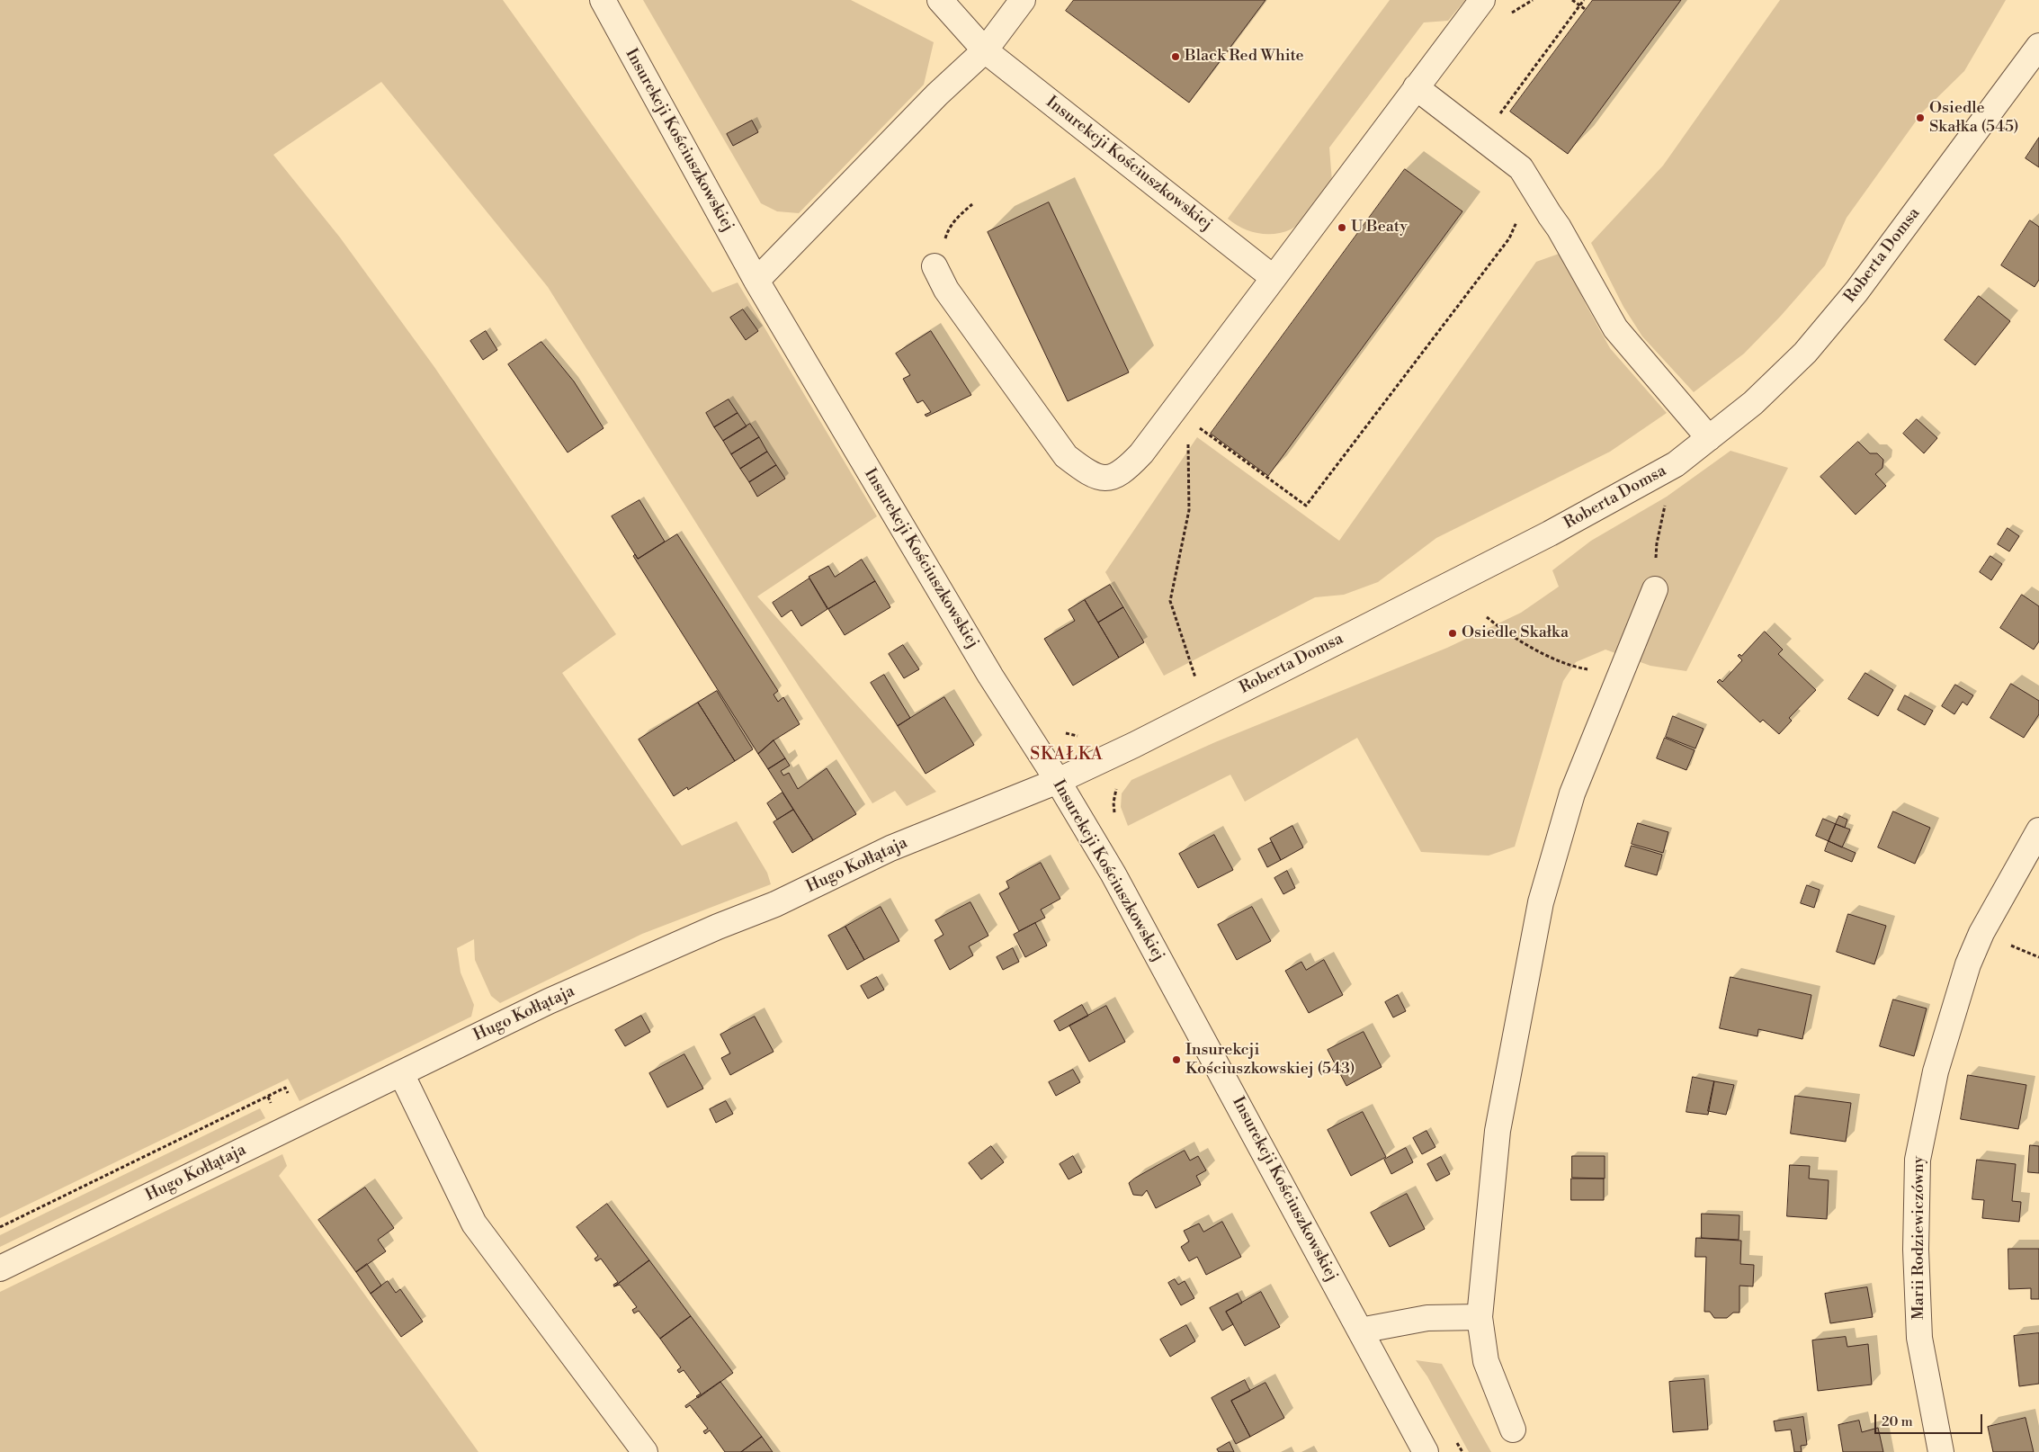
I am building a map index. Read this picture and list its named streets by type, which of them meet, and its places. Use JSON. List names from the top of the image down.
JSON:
{
  "streets": {
    "street": [
      "Insurekcji Kościuszkowskiej",
      "Roberta Domsa",
      "Hugo Kołłątaja",
      "Marii Rodziewiczówny"
    ]
  },
  "crossings": [
    ["Insurekcji Kościuszkowskiej", "Roberta Domsa"],
    ["Insurekcji Kościuszkowskiej", "Hugo Kołłątaja"],
    ["Roberta Domsa", "Hugo Kołłątaja"]
  ],
  "districts": ["SKAŁKA"],
  "places": [
    "Black Red White",
    "Osiedle Skałka (545)",
    "U Beaty",
    "Osiedle Skałka",
    "Insurekcji Kościuszkowskiej (543)"
  ],
  "scale_bar": "20 m"
}
